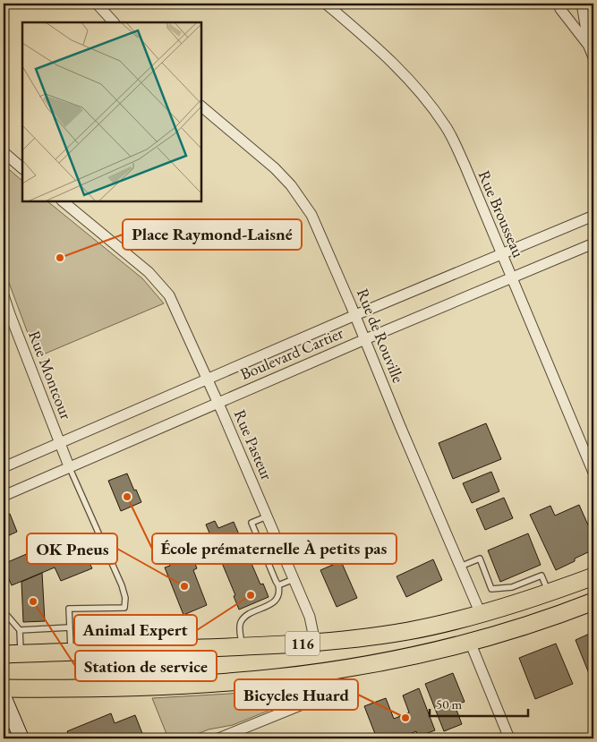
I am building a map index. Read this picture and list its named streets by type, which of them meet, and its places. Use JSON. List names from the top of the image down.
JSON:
{
  "streets": {
    "main road": ["116"],
    "street": [
      "Rue Brousseau",
      "Rue de Rouville",
      "Boulevard Cartier",
      "Rue Montcour",
      "Rue Pasteur"
    ]
  },
  "crossings": [
    ["Rue Brousseau", "Boulevard Cartier"],
    ["Rue de Rouville", "Boulevard Cartier"],
    ["Rue de Rouville", "116"],
    ["Boulevard Cartier", "Rue Montcour"],
    ["Boulevard Cartier", "Rue Pasteur"],
    ["Rue Pasteur", "116"]
  ],
  "places": [
    "Place Raymond-Laisné",
    "École prématernelle À petits pas",
    "OK Pneus",
    "Animal Expert",
    "Station de service",
    "Bicycles Huard"
  ],
  "scale_bar": "50 m"
}
